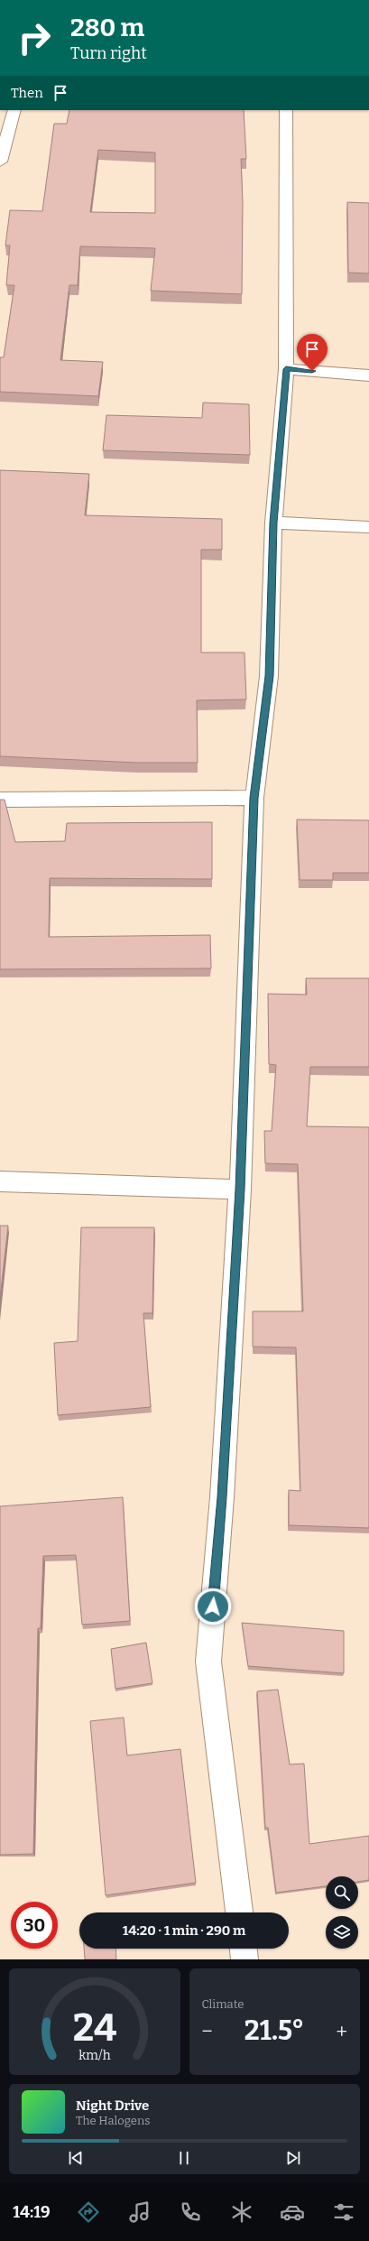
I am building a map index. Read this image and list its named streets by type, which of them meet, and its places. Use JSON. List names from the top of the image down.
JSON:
{
  "page": {
    "turn": ["280 m", "Turn right"],
    "then": "Then",
    "limit": "30",
    "trip": "14:20 · 1 min · 290 m",
    "tile": "Climate",
    "heat": ["−", "21.5°", "+"],
    "song": ["Night Drive", "The Halogens"],
    "tabs": "14:19",
    "gauge": ["24", "km/h"]
  }
}
